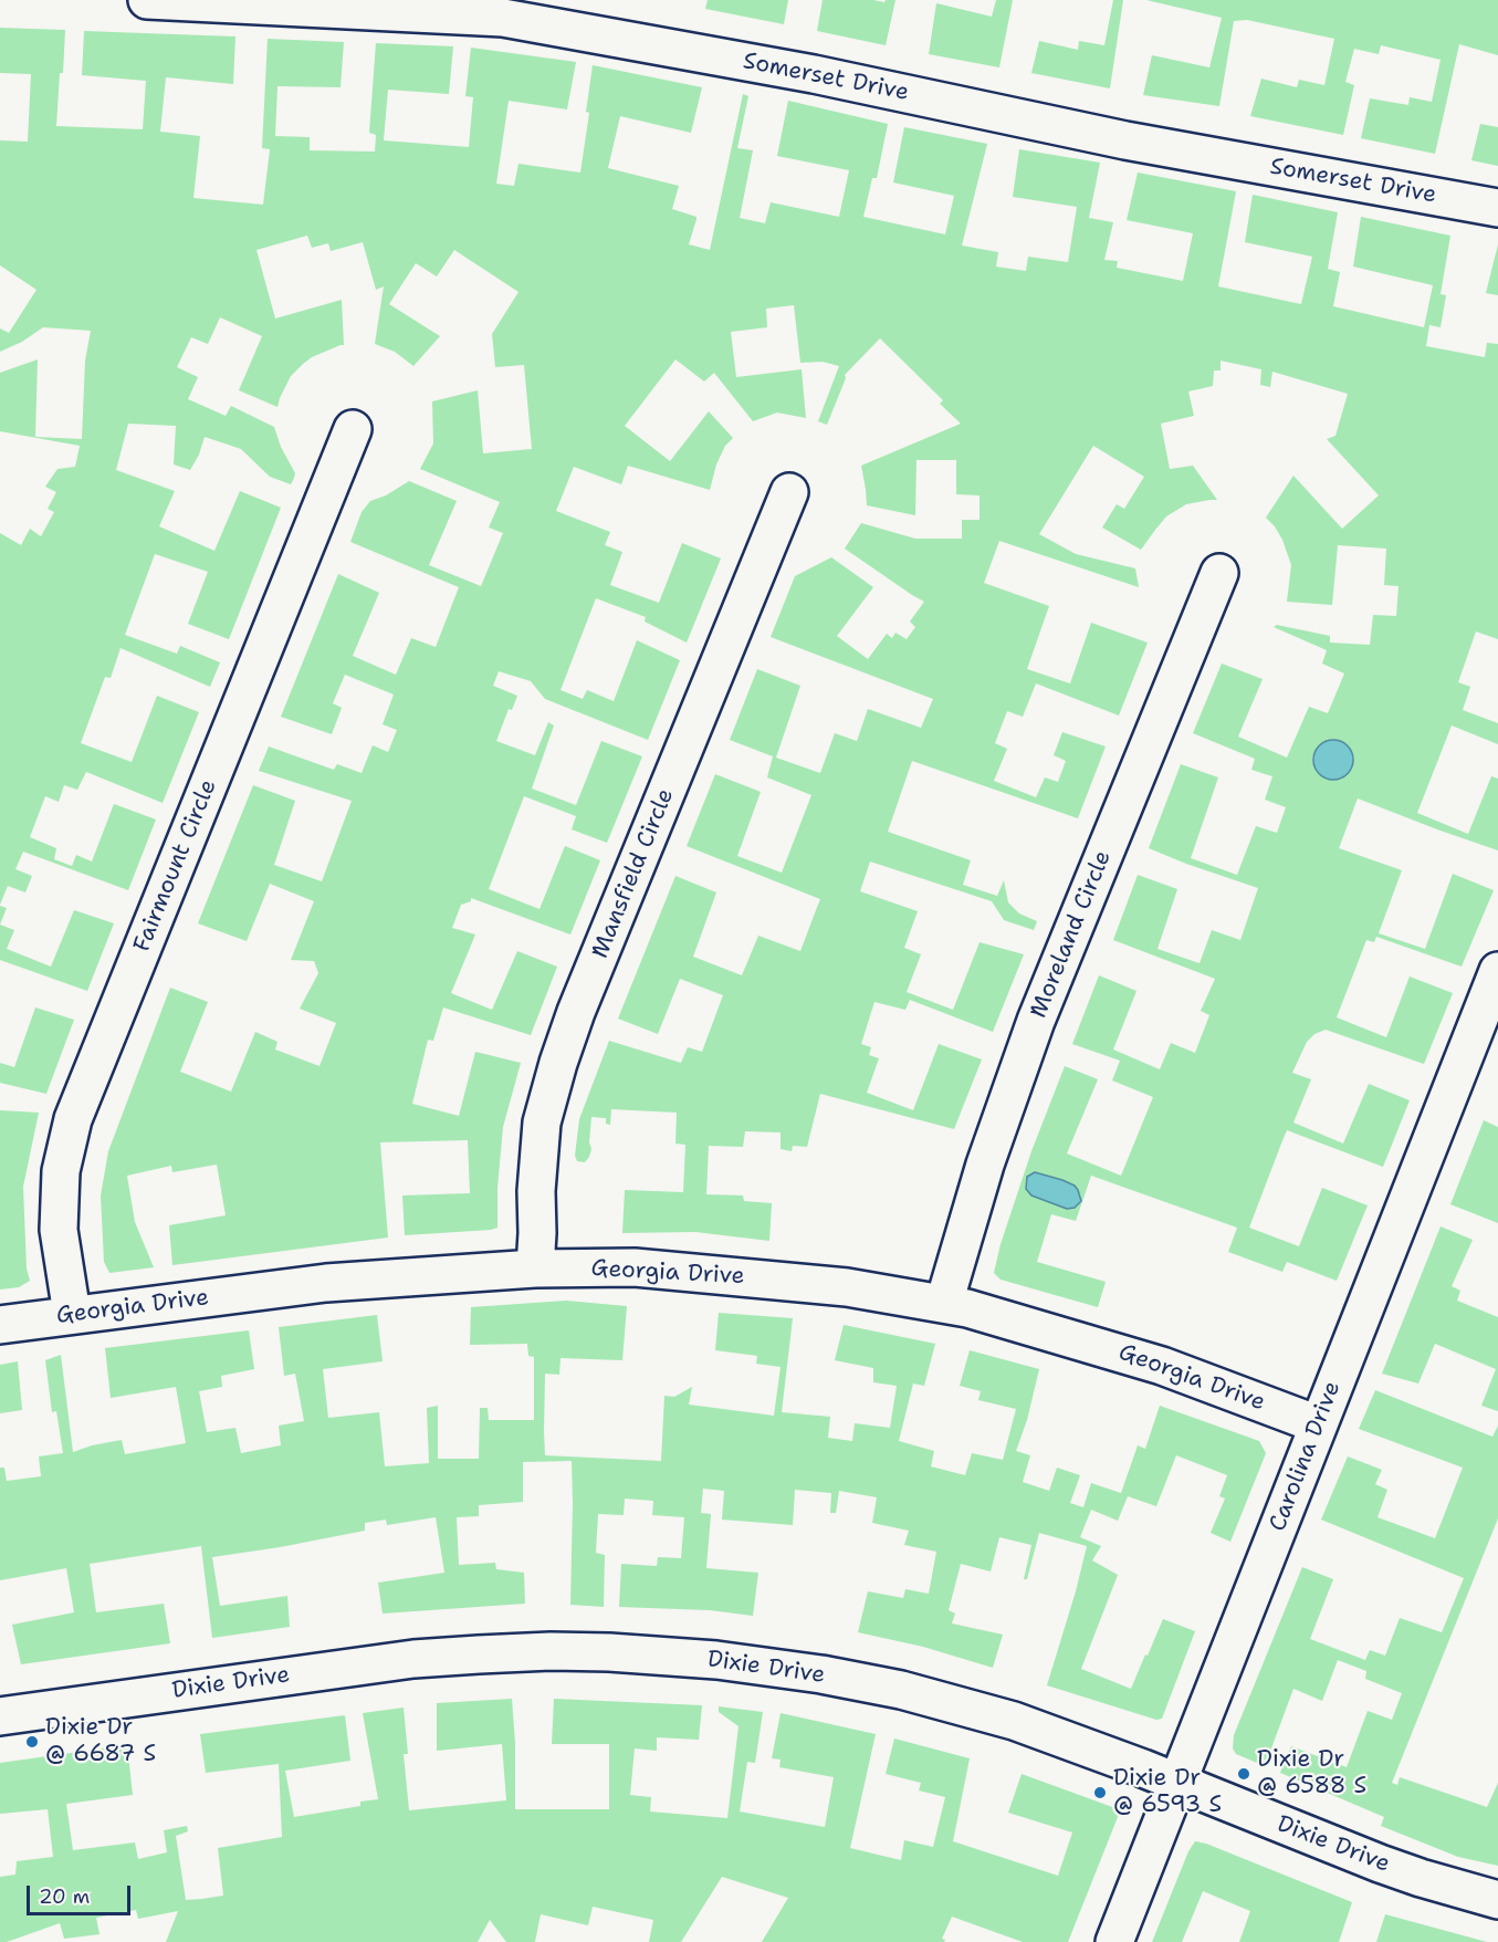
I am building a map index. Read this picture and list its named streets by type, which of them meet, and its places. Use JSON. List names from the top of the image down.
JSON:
{
  "streets": {
    "street": [
      "Somerset Drive",
      "Fairmount Circle",
      "Mansfield Circle",
      "Moreland Circle",
      "Georgia Drive",
      "Carolina Drive",
      "Dixie Drive"
    ]
  },
  "crossings": [
    ["Fairmount Circle", "Georgia Drive"],
    ["Mansfield Circle", "Georgia Drive"],
    ["Moreland Circle", "Georgia Drive"],
    ["Georgia Drive", "Carolina Drive"],
    ["Carolina Drive", "Dixie Drive"]
  ],
  "places": ["Dixie Dr @ 6687 S", "Dixie Dr @ 6588 S", "Dixie Dr @ 6593 S"],
  "scale_bar": "20 m"
}
